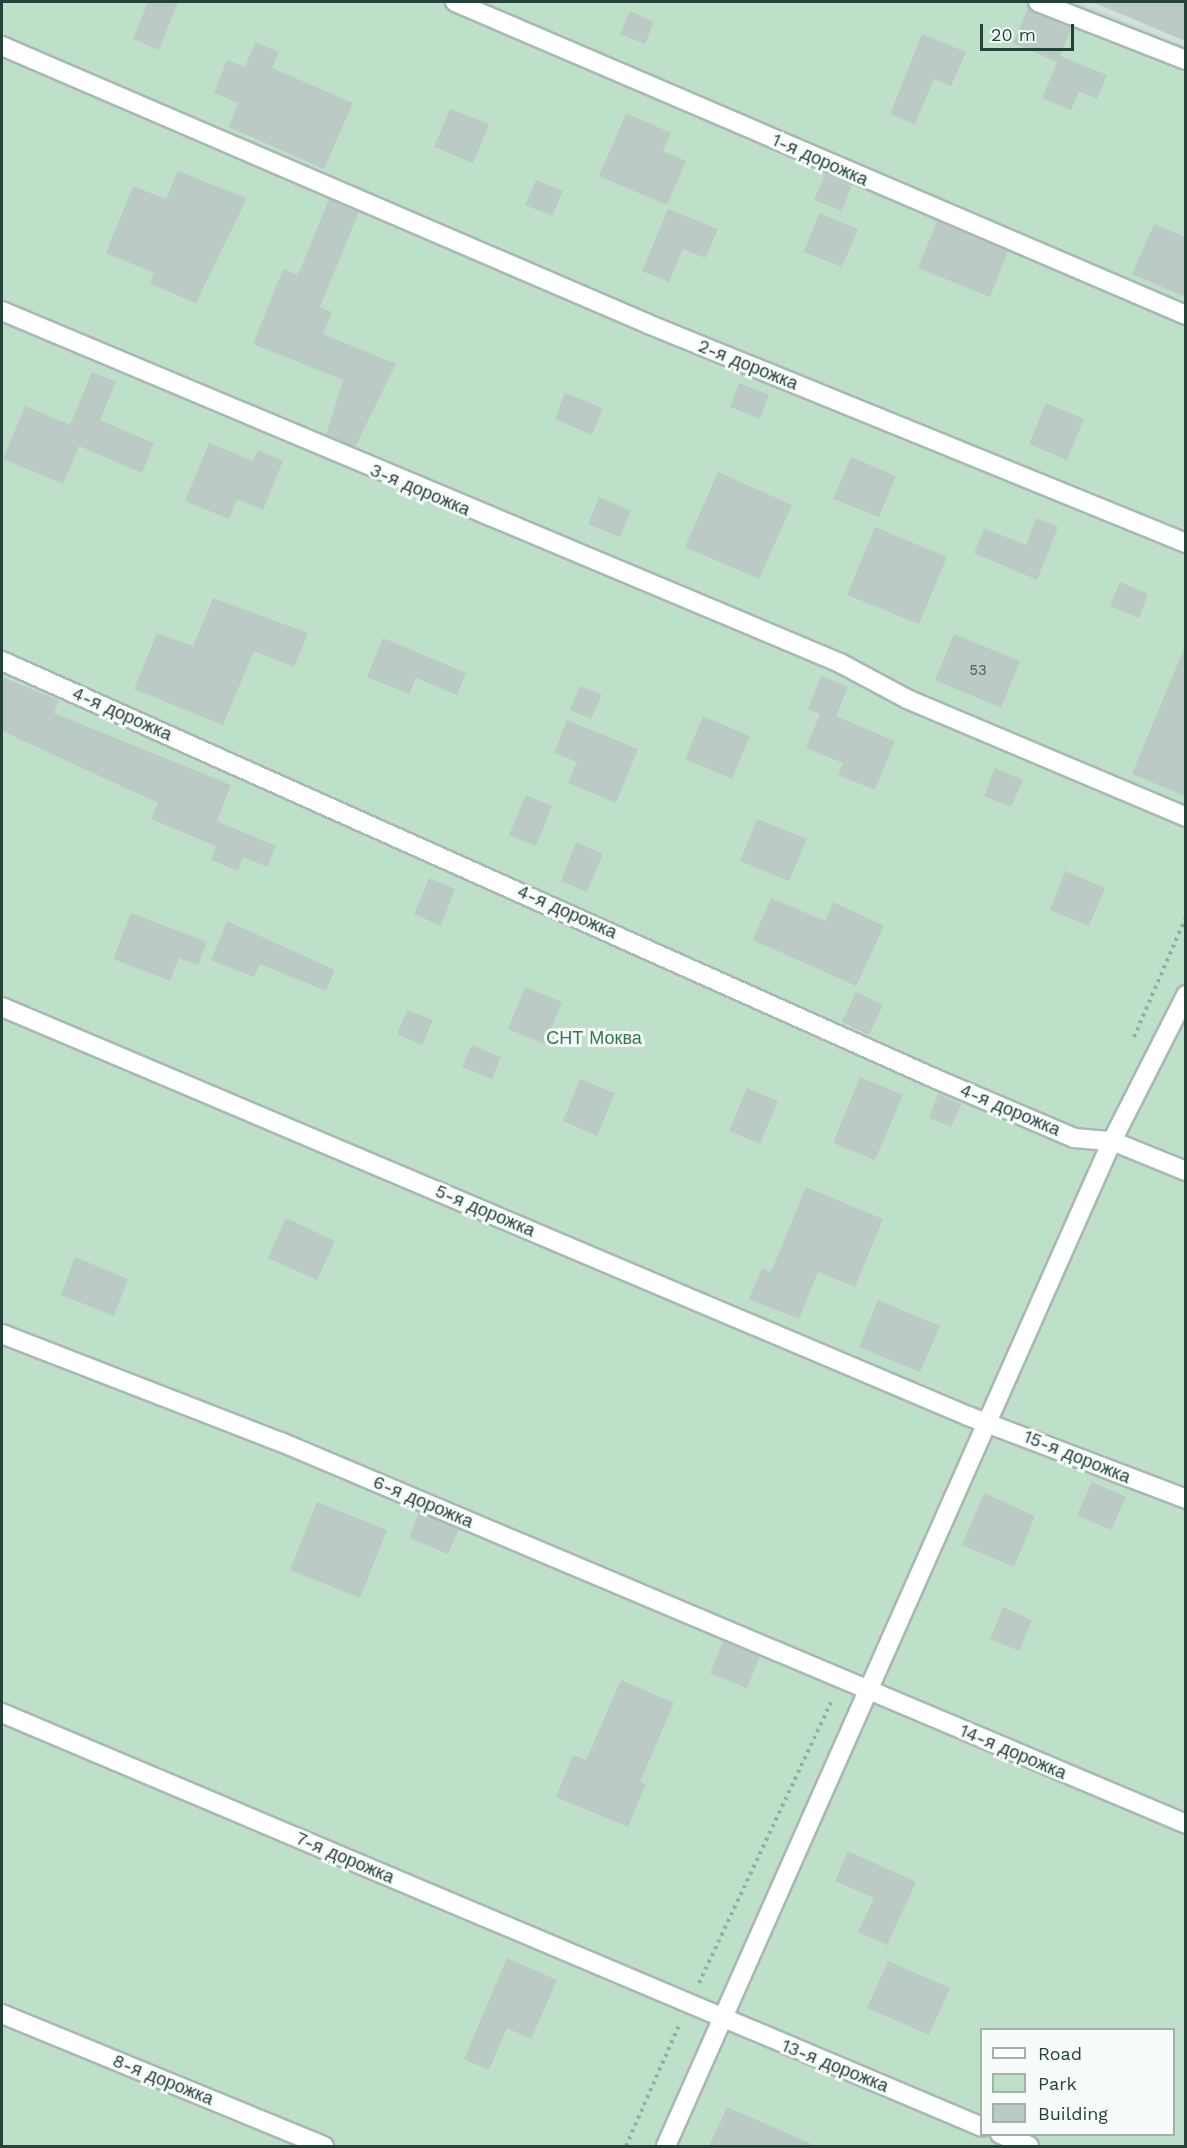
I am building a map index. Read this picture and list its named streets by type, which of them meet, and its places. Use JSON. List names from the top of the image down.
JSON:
{
  "streets": {
    "street": [
      "1-я дорожка",
      "2-я дорожка",
      "3-я дорожка",
      "4-я дорожка",
      "5-я дорожка",
      "15-я дорожка",
      "6-я дорожка",
      "14-я дорожка",
      "7-я дорожка",
      "13-я дорожка",
      "8-я дорожка"
    ]
  },
  "crossings": [
    ["5-я дорожка", "15-я дорожка"],
    ["6-я дорожка", "14-я дорожка"],
    ["7-я дорожка", "13-я дорожка"]
  ],
  "parks": ["СНТ Моква"],
  "house_numbers": ["53"],
  "legend": ["Road", "Park", "Building"],
  "scale_bar": "20 m"
}
